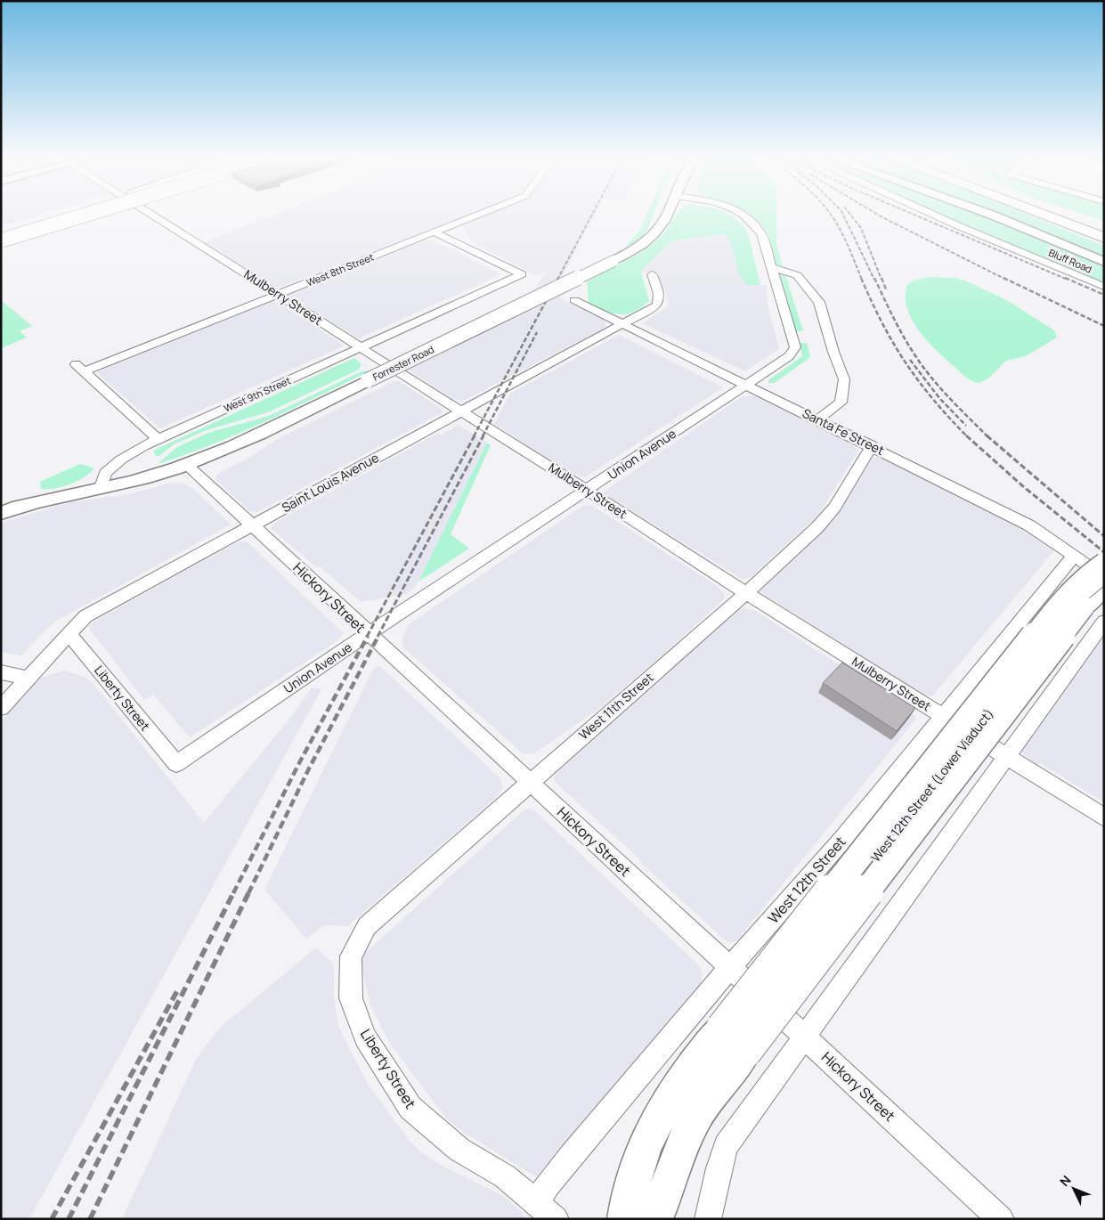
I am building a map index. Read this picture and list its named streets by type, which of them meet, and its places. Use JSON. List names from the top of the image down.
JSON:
{
  "streets": {
    "main road": ["West 12th Street"],
    "street": [
      "Bluff Road",
      "West 8th Street",
      "Mulberry Street",
      "Forrester Road",
      "West 9th Street",
      "Santa Fe Street",
      "Union Avenue",
      "Saint Louis Avenue",
      "Hickory Street",
      "Liberty Street",
      "West 11th Street",
      "West 12th Street (Lower Viaduct)"
    ]
  },
  "crossings": [
    ["West 8th Street", "Mulberry Street"],
    ["West 8th Street", "West 9th Street"],
    ["Mulberry Street", "West 9th Street"],
    ["Mulberry Street", "Union Avenue"],
    ["Mulberry Street", "Saint Louis Avenue"],
    ["Mulberry Street", "West 11th Street"],
    ["Mulberry Street", "West 12th Street"],
    ["Forrester Road", "West 9th Street"],
    ["Forrester Road", "Hickory Street"],
    ["Santa Fe Street", "Union Avenue"],
    ["Santa Fe Street", "Saint Louis Avenue"],
    ["Santa Fe Street", "West 11th Street"],
    ["Santa Fe Street", "West 12th Street (Lower Viaduct)"],
    ["Santa Fe Street", "West 12th Street"],
    ["Union Avenue", "Hickory Street"],
    ["Union Avenue", "Liberty Street"],
    ["Saint Louis Avenue", "Hickory Street"],
    ["Saint Louis Avenue", "Liberty Street"],
    ["Hickory Street", "West 11th Street"],
    ["Hickory Street", "West 12th Street (Lower Viaduct)"],
    ["Hickory Street", "West 12th Street"],
    ["Liberty Street", "West 11th Street"],
    ["Liberty Street", "West 12th Street"]
  ],
  "north": "top left"
}
